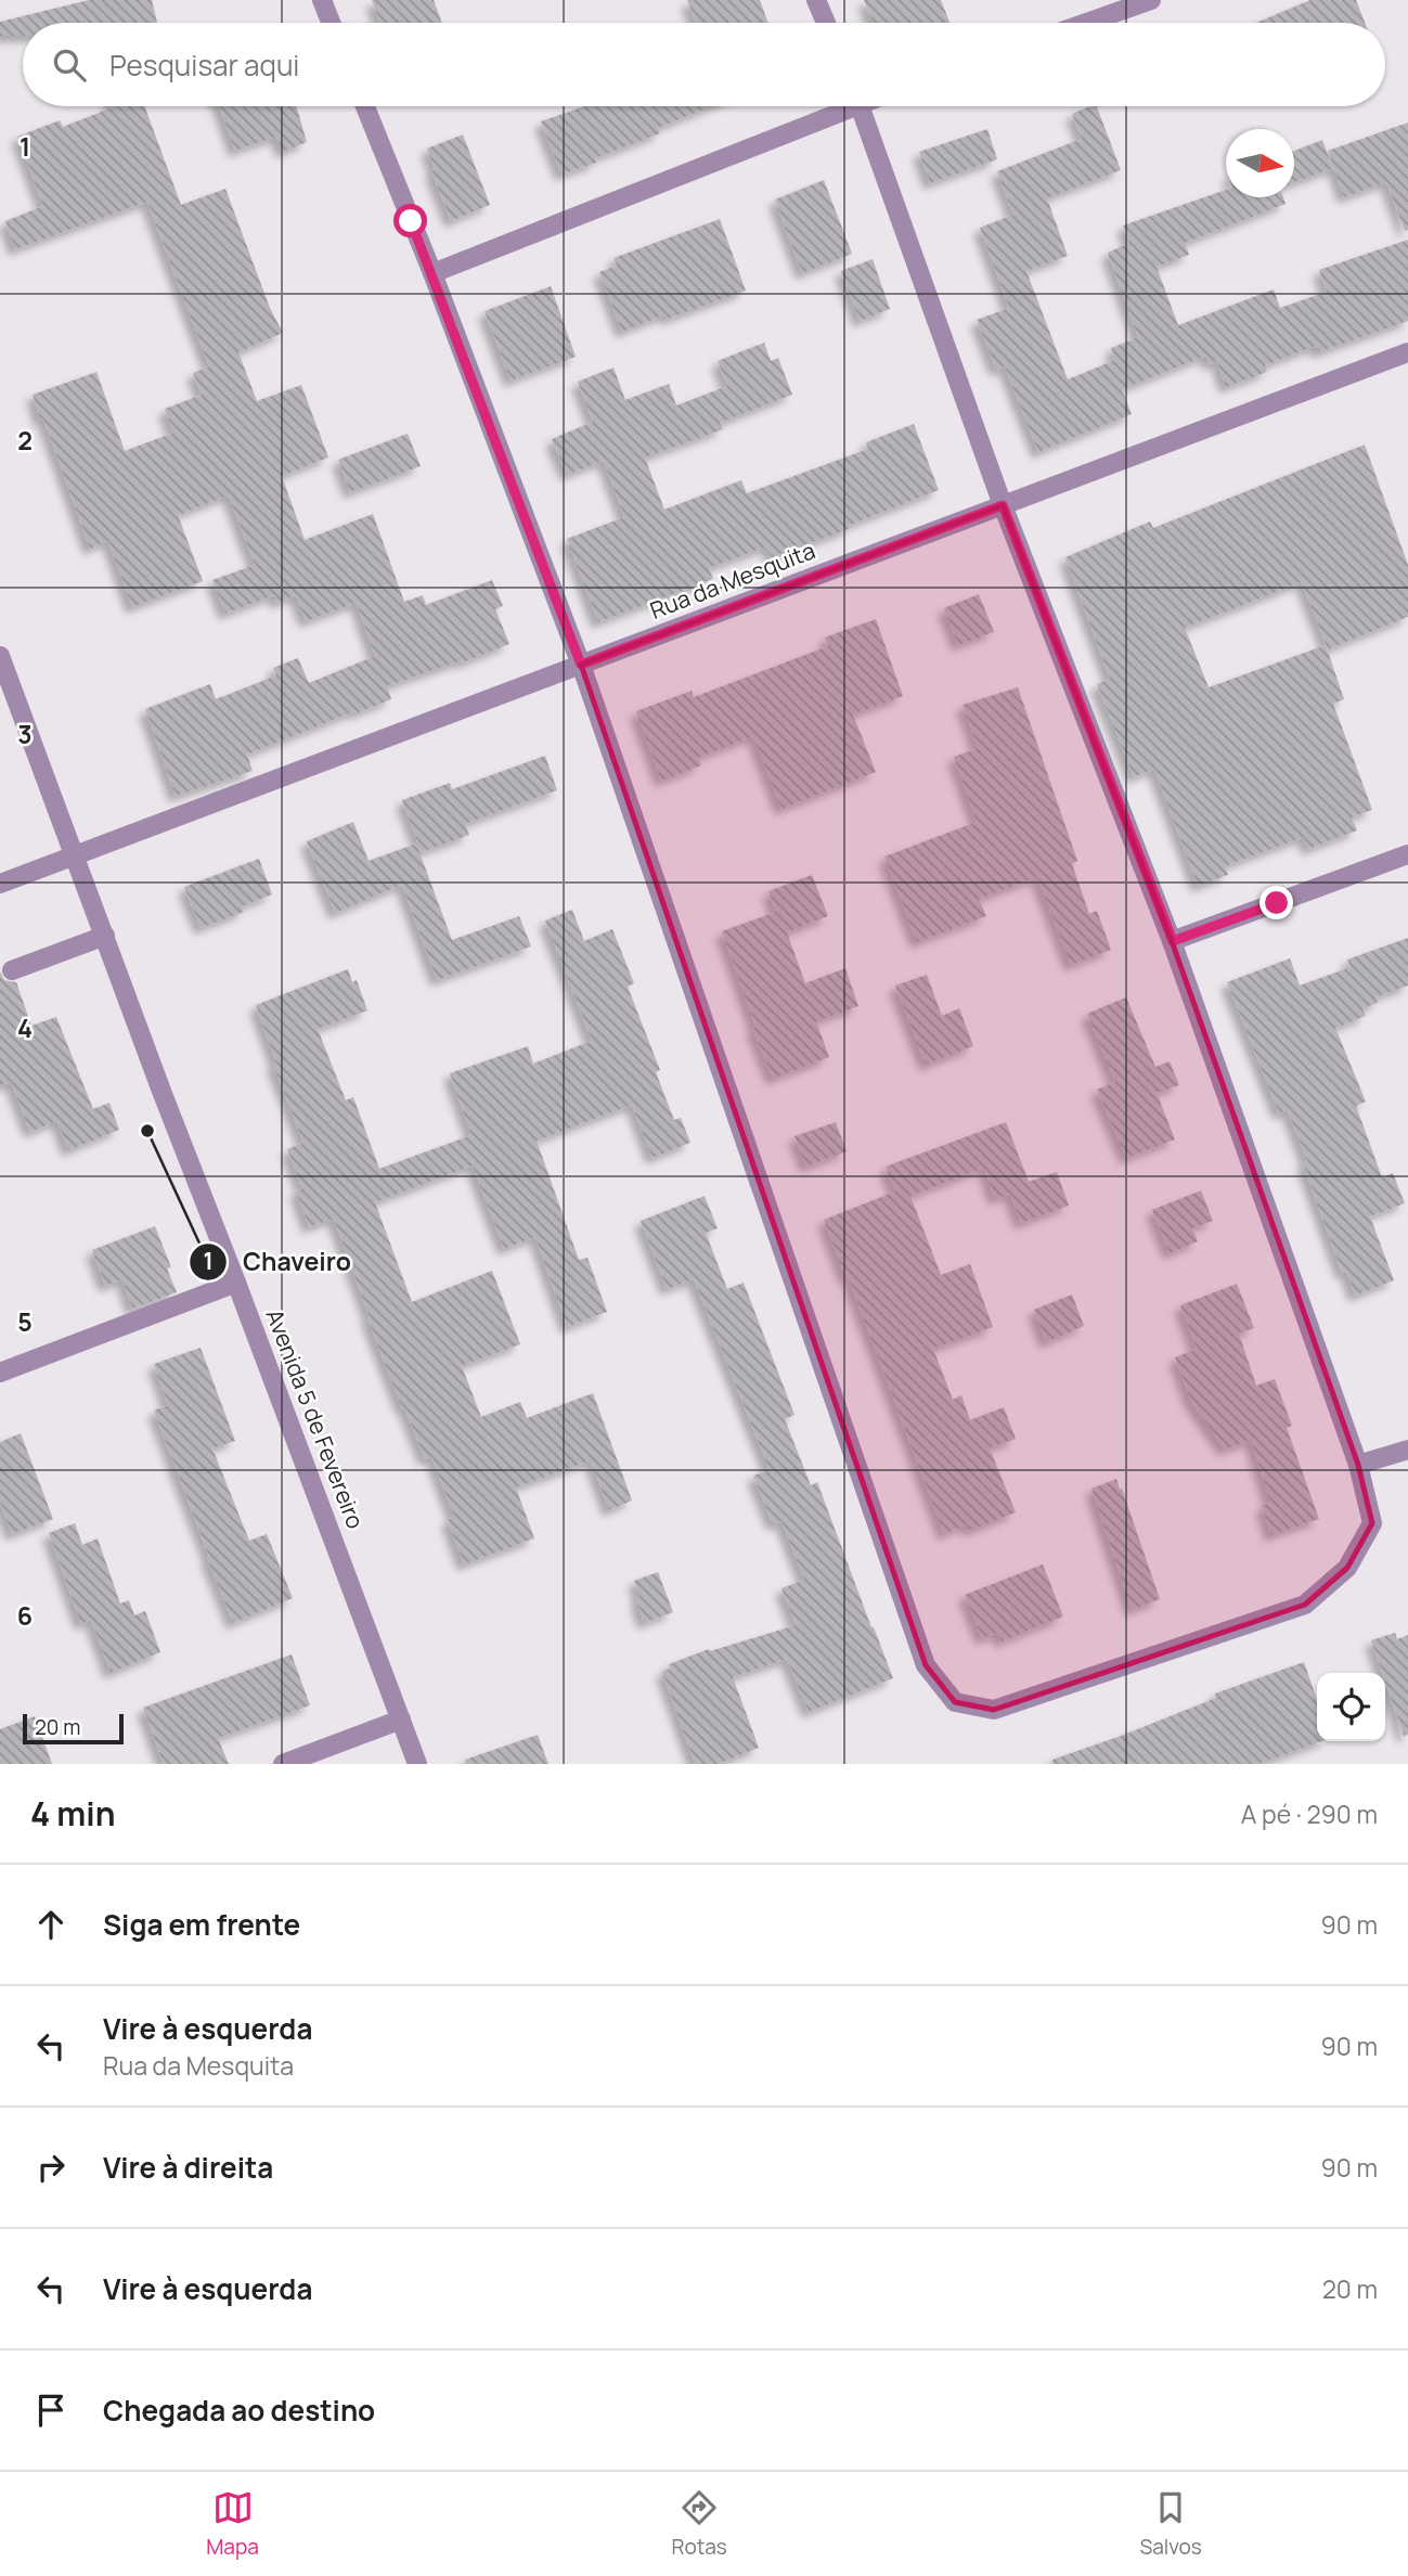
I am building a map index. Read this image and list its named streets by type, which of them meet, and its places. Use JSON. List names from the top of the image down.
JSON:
{
  "streets": {
    "street": ["Rua da Mesquita", "Avenida 5 de Fevereiro"]
  },
  "crossings": [
    ["Rua da Mesquita", "Avenida 5 de Fevereiro"]
  ],
  "places": ["Chaveiro"],
  "scale_bar": "20 m",
  "north": "right",
  "page": {
    "search": "Pesquisar aqui",
    "scale": "20 m",
    "heading": ["4 min", "A pé · 290 m"],
    "list": [
      ["Siga em frente", "90 m"],
      ["Vire à esquerda", "Rua da Mesquita", "90 m"],
      ["Vire à direita", "90 m"],
      ["Vire à esquerda", "20 m"],
      "Chegada ao destino"
    ],
    "nav": ["Mapa", "Rotas", "Salvos"]
  },
  "grid": {
    "rows": [
      "1",
      "2",
      "3",
      "4",
      "5",
      "6"
    ]
  }
}
